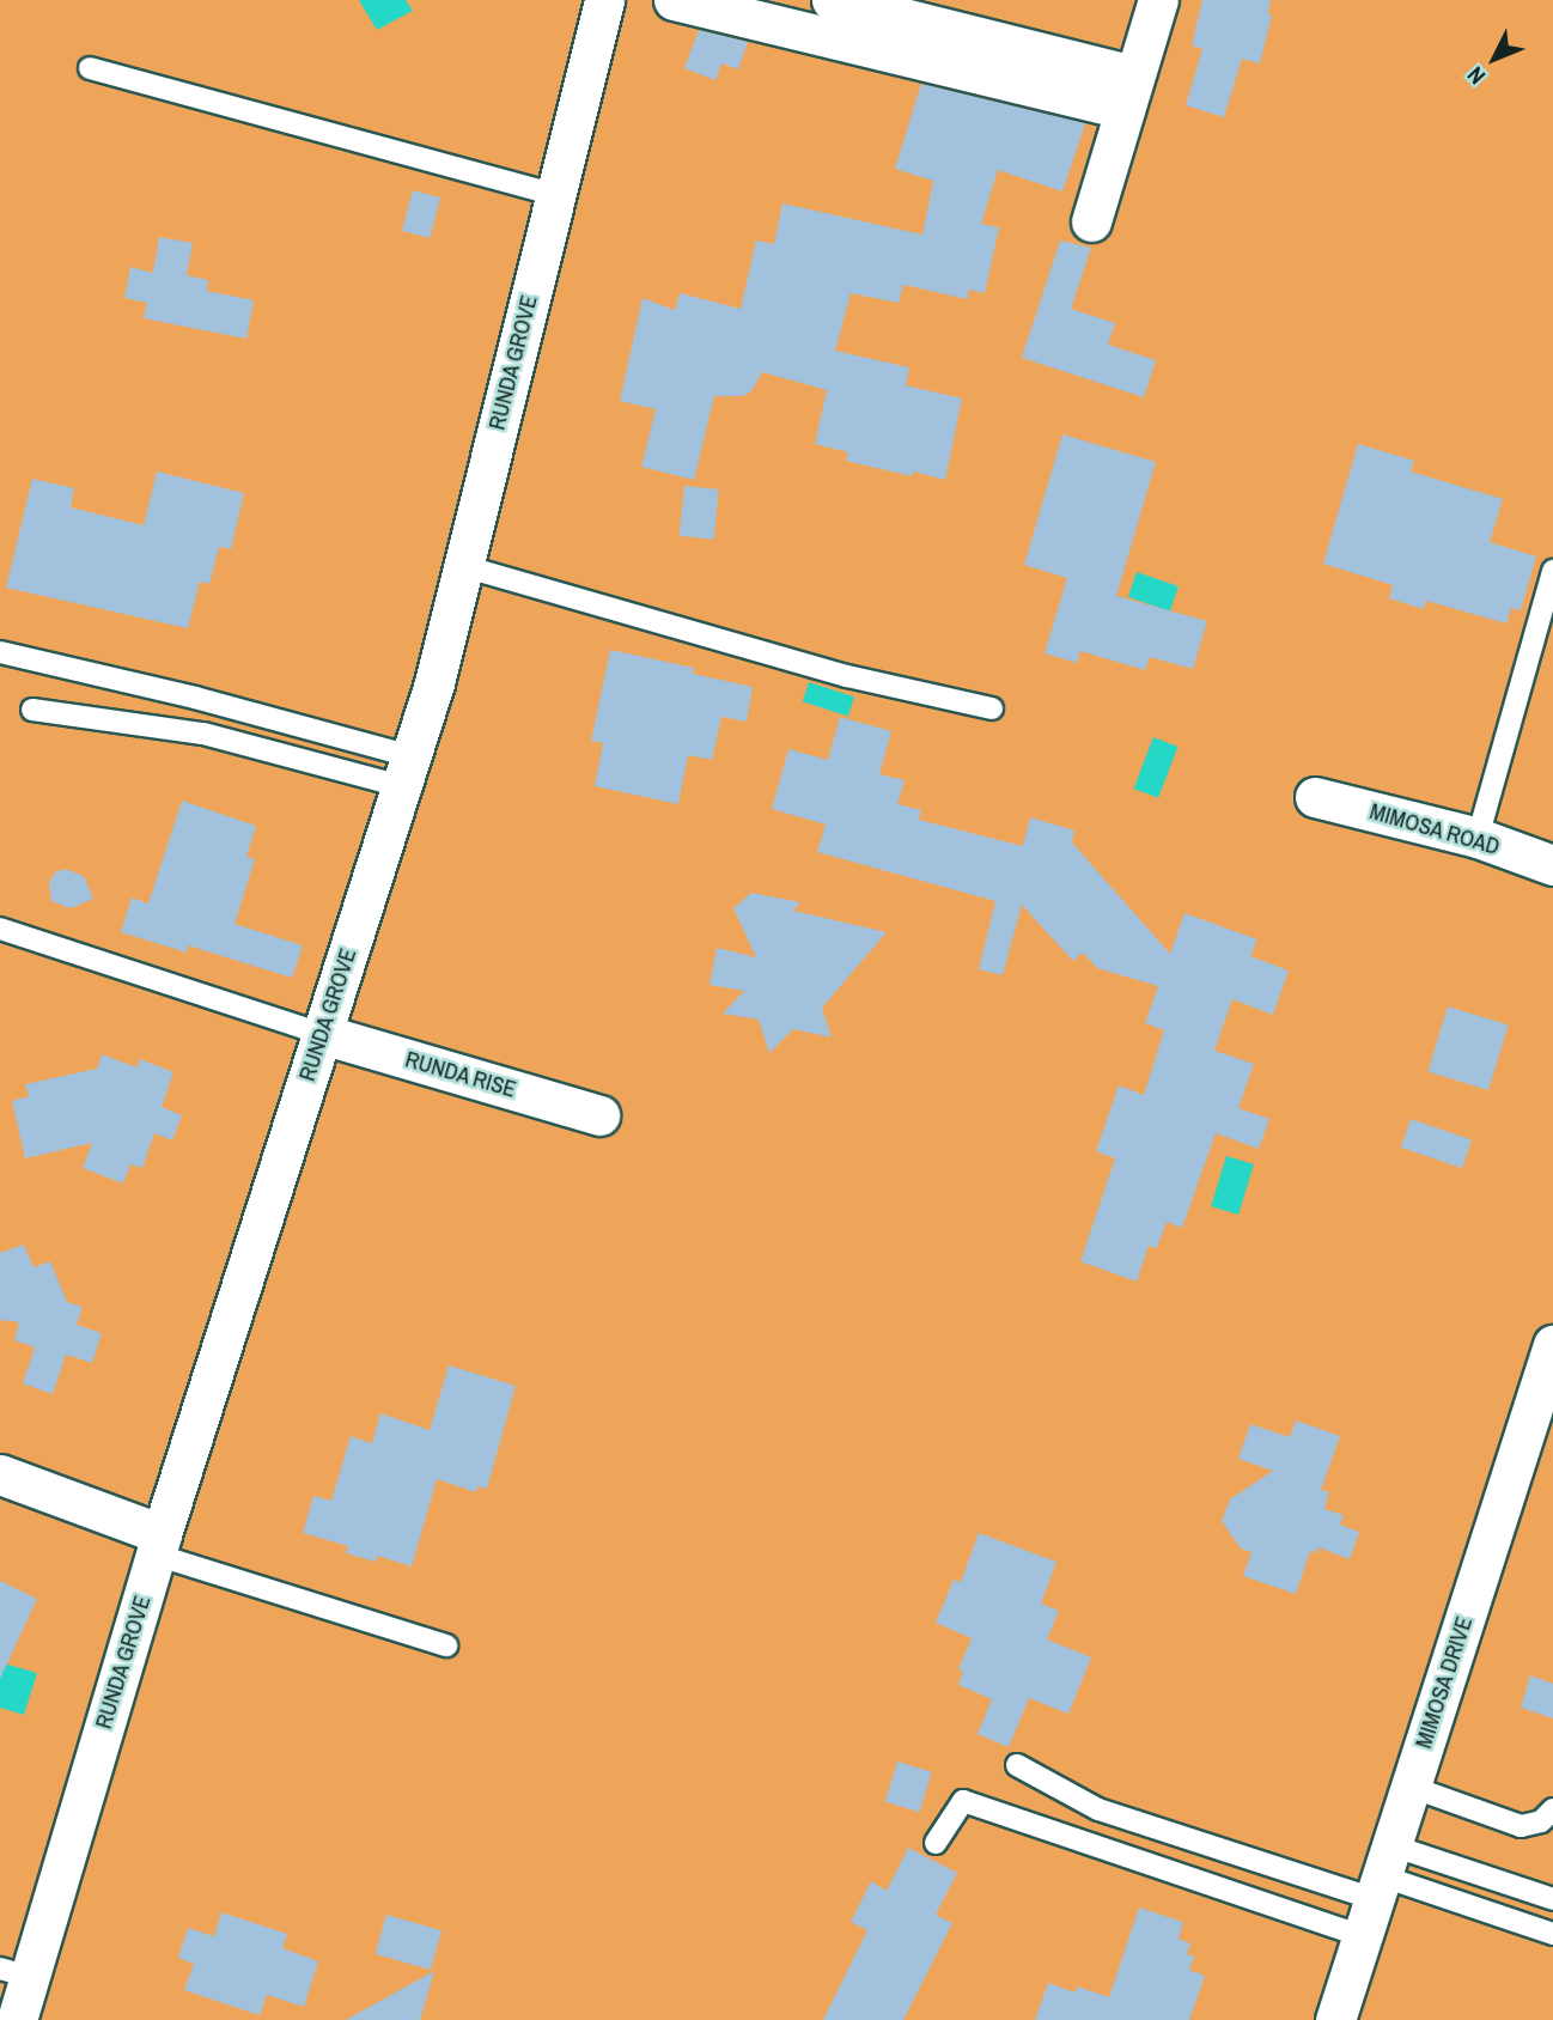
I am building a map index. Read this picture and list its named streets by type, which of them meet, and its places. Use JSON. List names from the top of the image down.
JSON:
{
  "streets": {
    "street": [
      "RUNDA GROVE",
      "MIMOSA ROAD",
      "RUNDA RISE",
      "MIMOSA DRIVE"
    ]
  },
  "crossings": [
    ["RUNDA GROVE", "RUNDA RISE"]
  ],
  "north": "bottom left"
}
